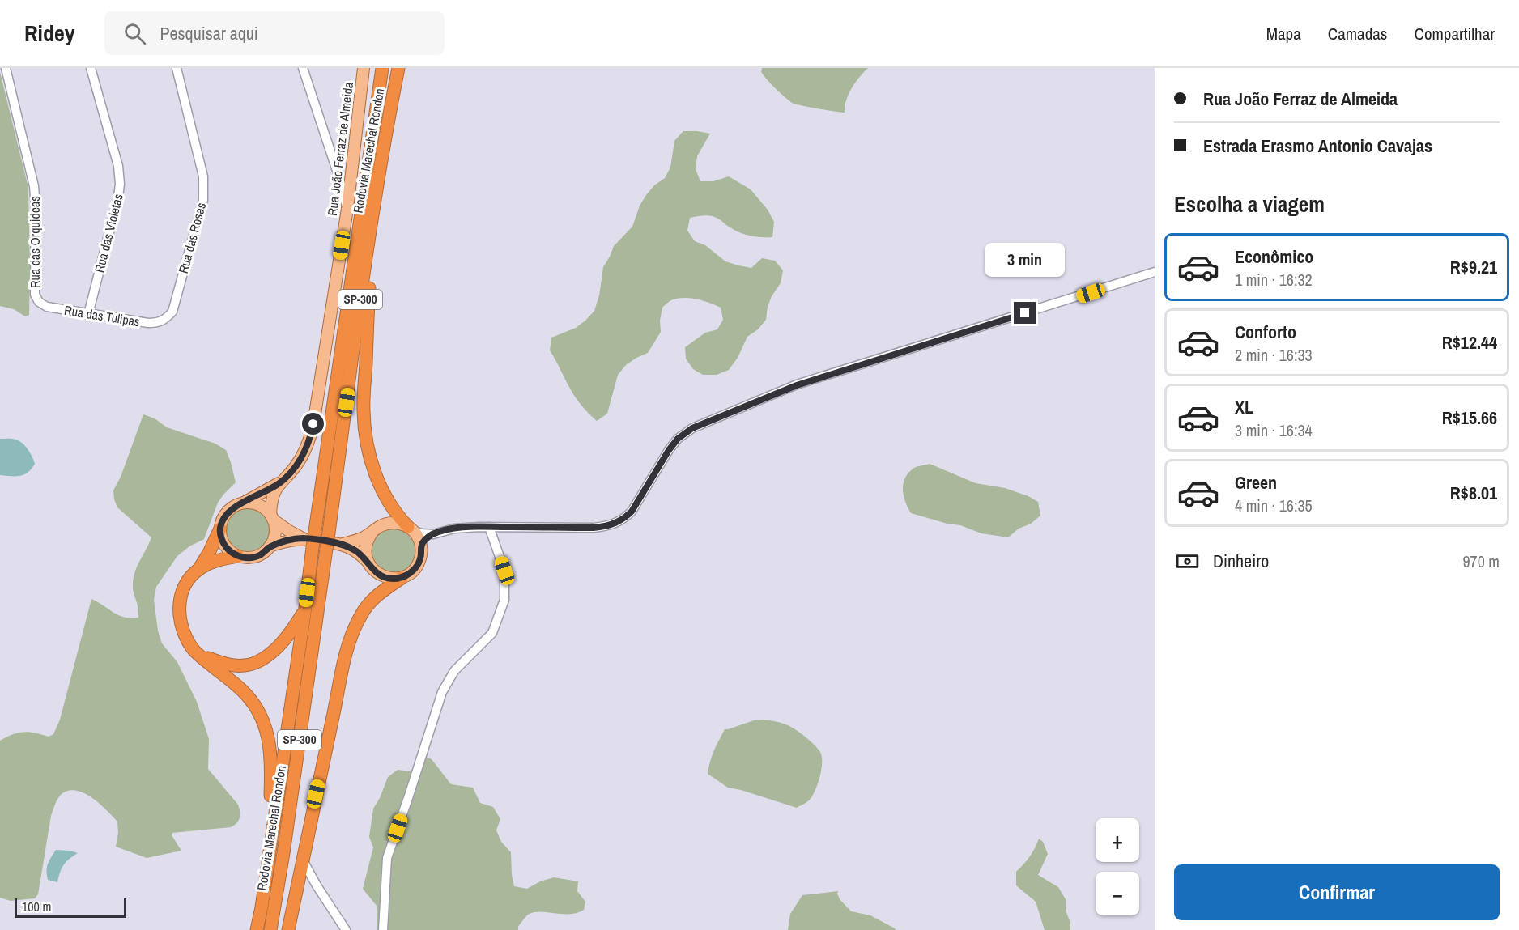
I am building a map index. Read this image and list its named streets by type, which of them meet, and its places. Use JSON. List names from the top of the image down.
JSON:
{
  "streets": {
    "highway": ["Rodovia Marechal Rondon", "SP-300"],
    "main road": ["Rua João Ferraz de Almeida"],
    "street": [
      "Rua das Violetas",
      "Rua das Rosas",
      "Rua das Orquideas",
      "Rua das Tulipas"
    ]
  },
  "crossings": [
    ["Rua das Violetas", "Rua das Tulipas"],
    ["Rua das Rosas", "Rua das Tulipas"],
    ["Rua das Orquideas", "Rua das Tulipas"]
  ],
  "scale_bar": "100 m",
  "page": {
    "header": "Ridey",
    "search": "Pesquisar aqui",
    "nav": ["Mapa", "Camadas", "Compartilhar"],
    "banner": ["Rua João Ferraz de Almeida", "Estrada Erasmo Antonio Cavajas"],
    "heading": "Escolha a viagem",
    "list": [
      {
        "name": "Econômico",
        "note": "1 min · 16:32",
        "value": "R$9.21"
      },
      {
        "name": "Conforto",
        "note": "2 min · 16:33",
        "value": "R$12.44"
      },
      {
        "name": "XL",
        "note": "3 min · 16:34",
        "value": "R$15.66"
      },
      {
        "name": "Green",
        "note": "4 min · 16:35",
        "value": "R$8.01"
      }
    ],
    "bubble": "3 min",
    "pay": ["Dinheiro", "970 m"],
    "map_buttons": ["+", "−"],
    "buttons": "Confirmar",
    "scale": "100 m"
  }
}
